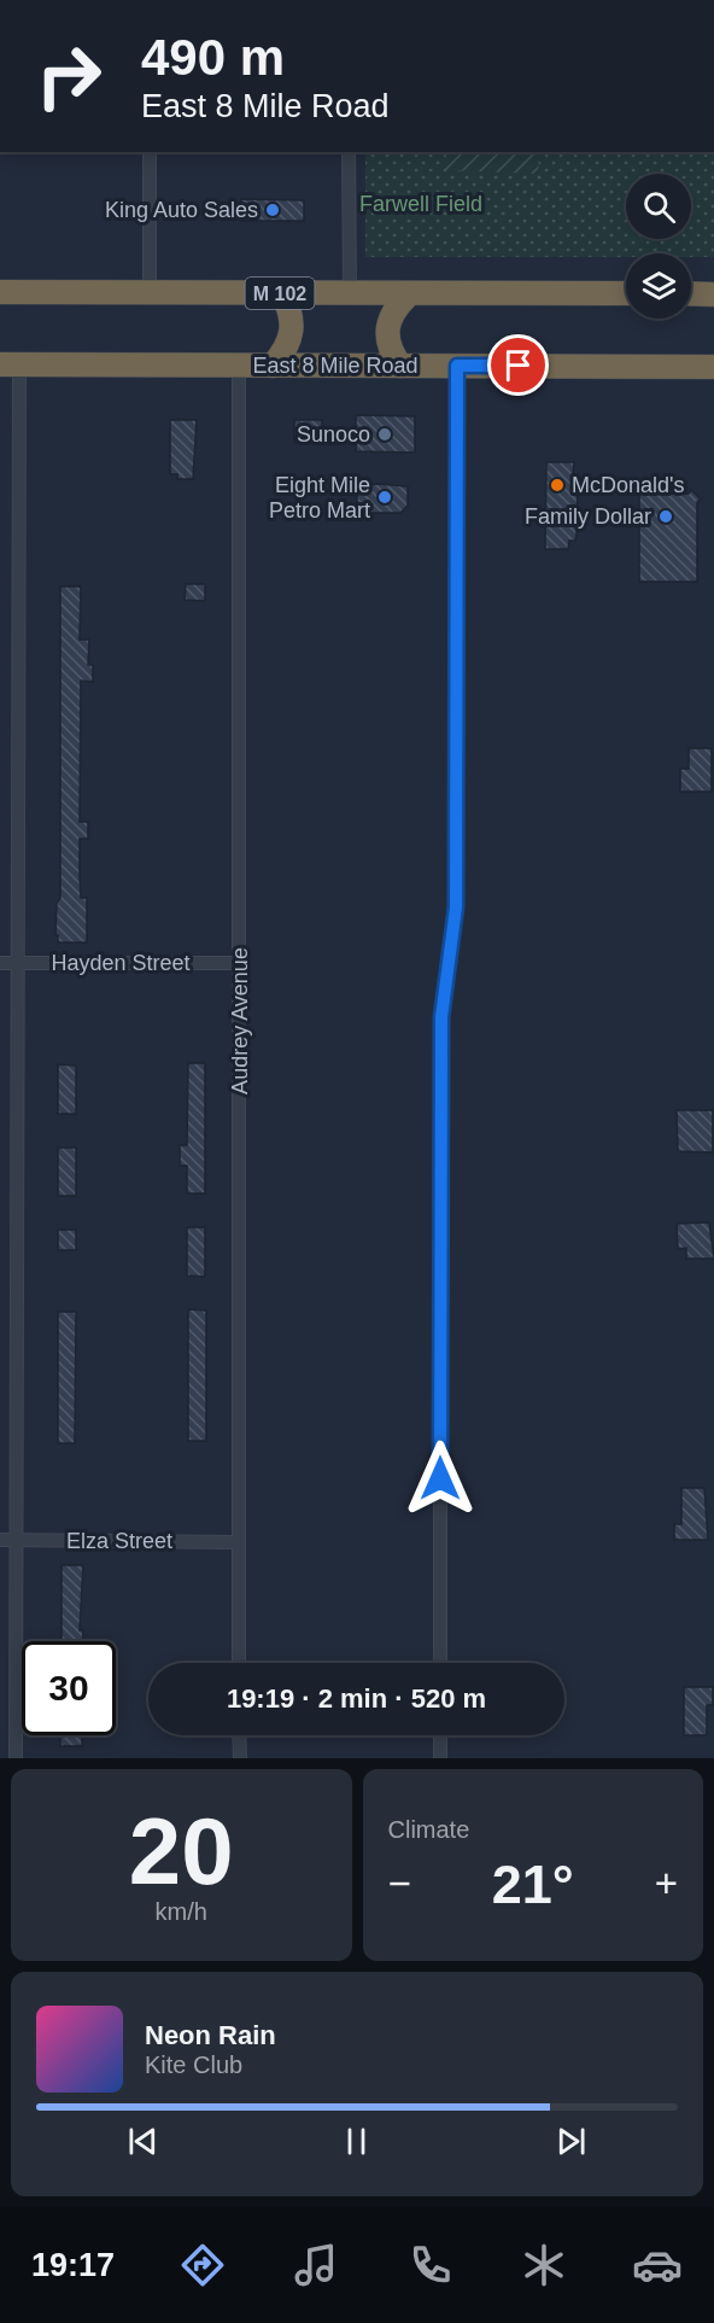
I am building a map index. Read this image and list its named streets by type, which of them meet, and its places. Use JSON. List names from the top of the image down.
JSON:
{
  "streets": {
    "highway": ["M 102", "East 8 Mile Road"],
    "street": ["Hayden Street", "Audrey Avenue", "Elza Street"]
  },
  "crossings": [
    ["East 8 Mile Road", "Audrey Avenue"],
    ["Hayden Street", "Audrey Avenue"],
    ["Audrey Avenue", "Elza Street"]
  ],
  "parks": ["Farwell Field"],
  "places": [
    "King Auto Sales",
    "Sunoco",
    "McDonald's",
    "Eight Mile Petro Mart",
    "Family Dollar"
  ],
  "page": {
    "turn": ["490 m", "East 8 Mile Road"],
    "limit": "30",
    "trip": "19:19 · 2 min · 520 m",
    "tile": [
      ["20", "km/h"],
      "Climate"
    ],
    "heat": ["−", "21°", "+"],
    "song": ["Neon Rain", "Kite Club"],
    "tabs": "19:17"
  }
}
